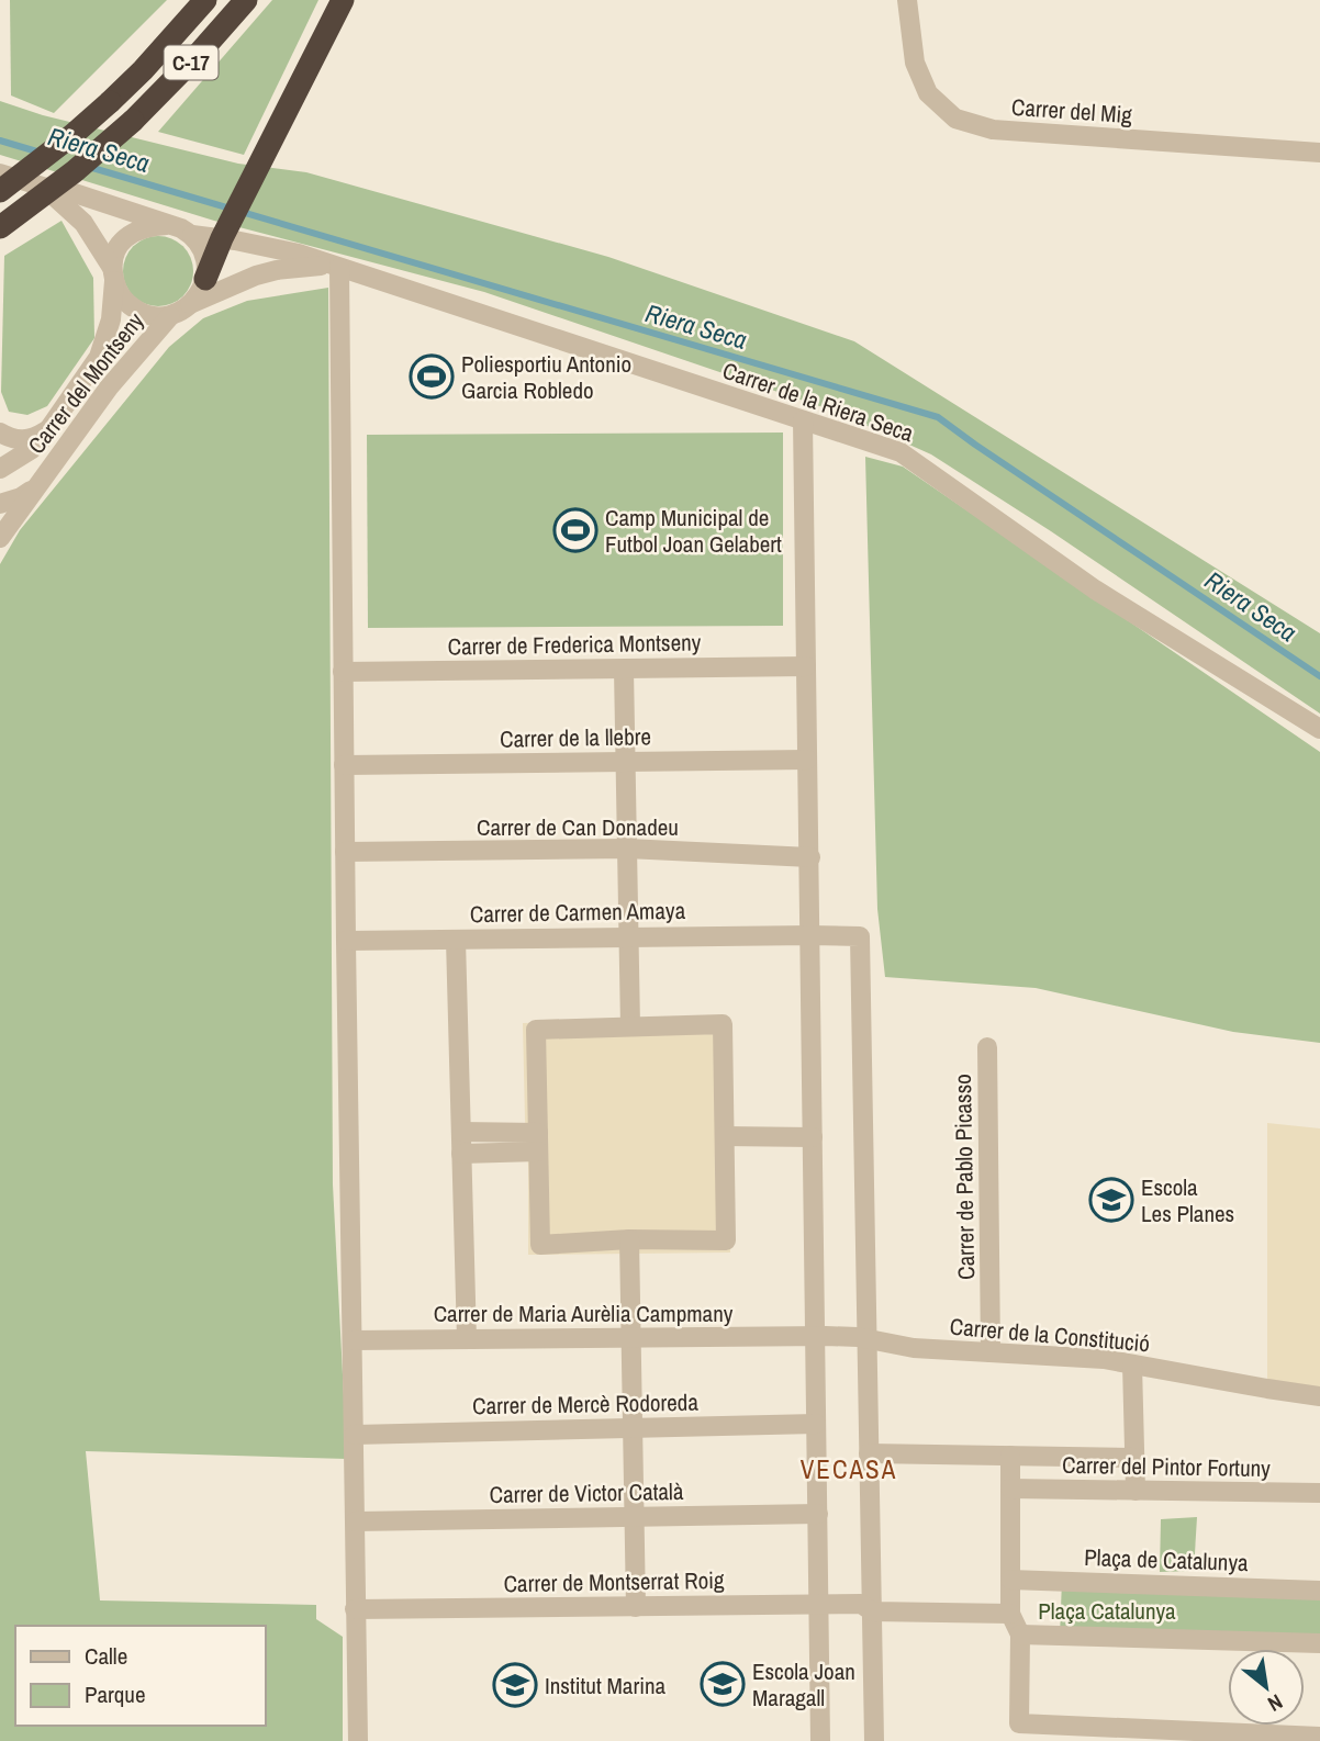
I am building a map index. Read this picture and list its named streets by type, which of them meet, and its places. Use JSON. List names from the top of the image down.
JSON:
{
  "streets": {
    "highway": ["C-17"],
    "street": [
      "Carrer del Mig",
      "Carrer del Montseny",
      "Carrer de la Riera Seca",
      "Carrer de Frederica Montseny",
      "Carrer de la llebre",
      "Carrer de Can Donadeu",
      "Carrer de Carmen Amaya",
      "Carrer de Pablo Picasso",
      "Carrer de Maria Aurèlia Campmany",
      "Carrer de la Constitució",
      "Carrer de Mercè Rodoreda",
      "Carrer del Pintor Fortuny",
      "Carrer de Victor Català",
      "Plaça de Catalunya",
      "Carrer de Montserrat Roig"
    ]
  },
  "crossings": [
    ["Carrer del Montseny", "Carrer de la Riera Seca"],
    ["Carrer de Carmen Amaya", "Carrer de Maria Aurèlia Campmany"],
    ["Carrer de Carmen Amaya", "Carrer de la Constitució"],
    ["Carrer de Pablo Picasso", "Carrer de la Constitució"],
    ["Carrer de Maria Aurèlia Campmany", "Carrer de la Constitució"]
  ],
  "districts": ["VECASA"],
  "water": ["Riera Seca"],
  "parks": ["Plaça Catalunya"],
  "places": {
    "sports": ["Poliesportiu Antonio Garcia Robledo", "Camp Municipal de Futbol Joan Gelabert"],
    "school or university": ["Escola Les Planes", "Escola Joan Maragall", "Institut Marina"]
  },
  "legend": ["Calle", "Parque"],
  "north": "bottom right"
}
